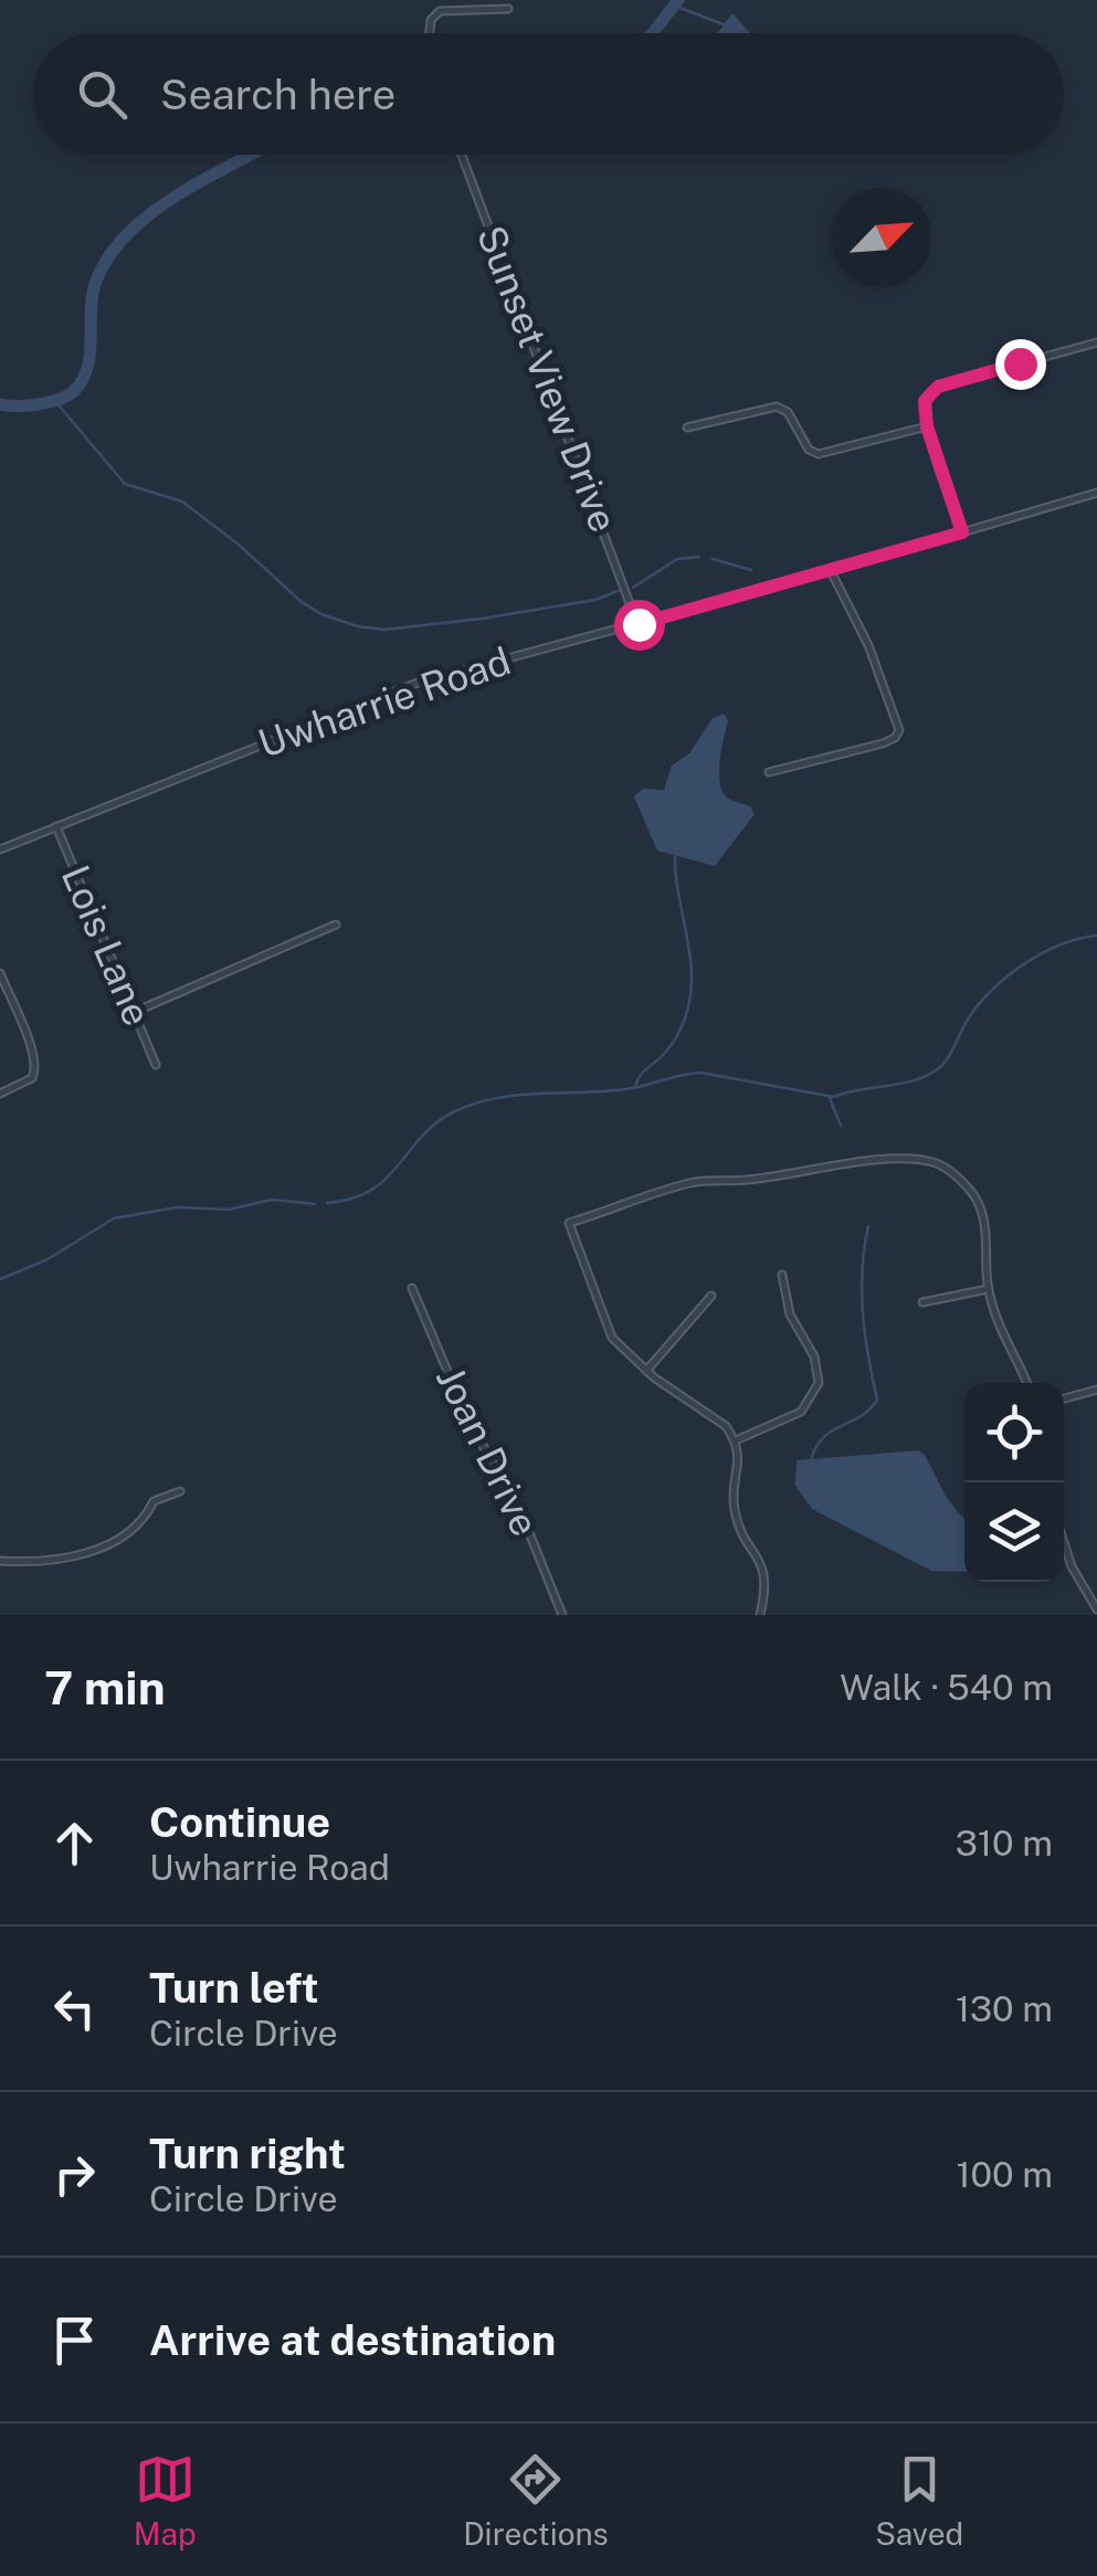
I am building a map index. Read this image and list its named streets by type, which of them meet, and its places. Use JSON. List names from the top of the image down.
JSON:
{
  "streets": {
    "street": [
      "Sunset View Drive",
      "Uwharrie Road",
      "Lois Lane",
      "Joan Drive"
    ]
  },
  "crossings": [
    ["Sunset View Drive", "Uwharrie Road"],
    ["Uwharrie Road", "Lois Lane"]
  ],
  "north": "top right",
  "page": {
    "search": "Search here",
    "heading": ["7 min", "Walk · 540 m"],
    "list": [
      ["Continue", "Uwharrie Road", "310 m"],
      ["Turn left", "Circle Drive", "130 m"],
      ["Turn right", "Circle Drive", "100 m"],
      "Arrive at destination"
    ],
    "nav": ["Map", "Directions", "Saved"]
  }
}
